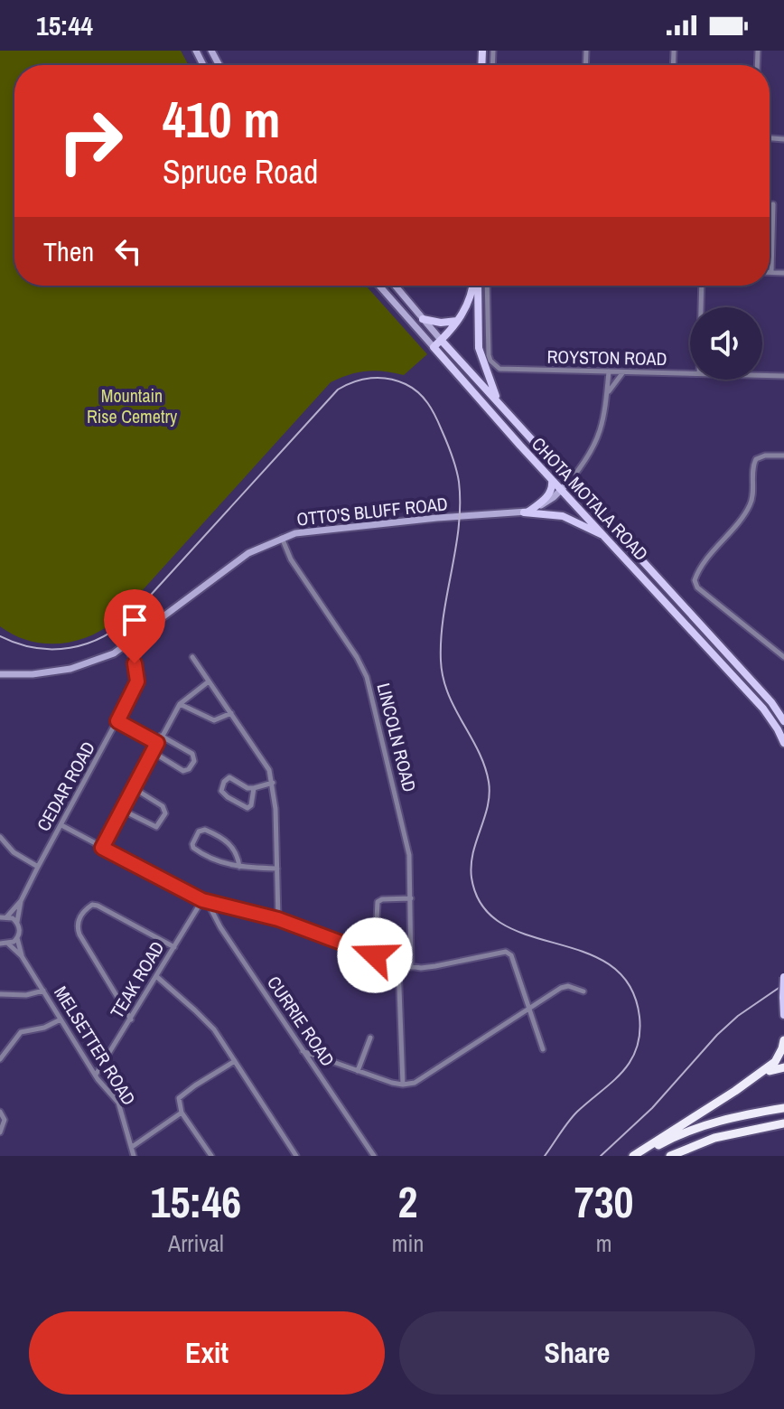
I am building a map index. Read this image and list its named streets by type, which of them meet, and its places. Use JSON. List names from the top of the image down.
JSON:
{
  "streets": {
    "main road": ["CHOTA MOTALA ROAD", "OTTO'S BLUFF ROAD"],
    "street": [
      "ROYSTON ROAD",
      "LINCOLN ROAD",
      "CEDAR ROAD",
      "TEAK ROAD",
      "CURRIE ROAD",
      "MELSETTER ROAD"
    ]
  },
  "crossings": [
    ["ROYSTON ROAD", "OTTO'S BLUFF ROAD"],
    ["CHOTA MOTALA ROAD", "OTTO'S BLUFF ROAD"],
    ["OTTO'S BLUFF ROAD", "LINCOLN ROAD"],
    ["CEDAR ROAD", "MELSETTER ROAD"],
    ["TEAK ROAD", "CURRIE ROAD"],
    ["TEAK ROAD", "MELSETTER ROAD"]
  ],
  "parks": ["Mountain Rise Cemetry"],
  "page": {
    "status": "15:44",
    "turn": ["410 m", "Spruce Road"],
    "then": "Then",
    "eta": [
      "15:46",
      "Arrival",
      "2",
      "min",
      "730",
      "m"
    ],
    "buttons": ["Exit", "Share"]
  }
}
